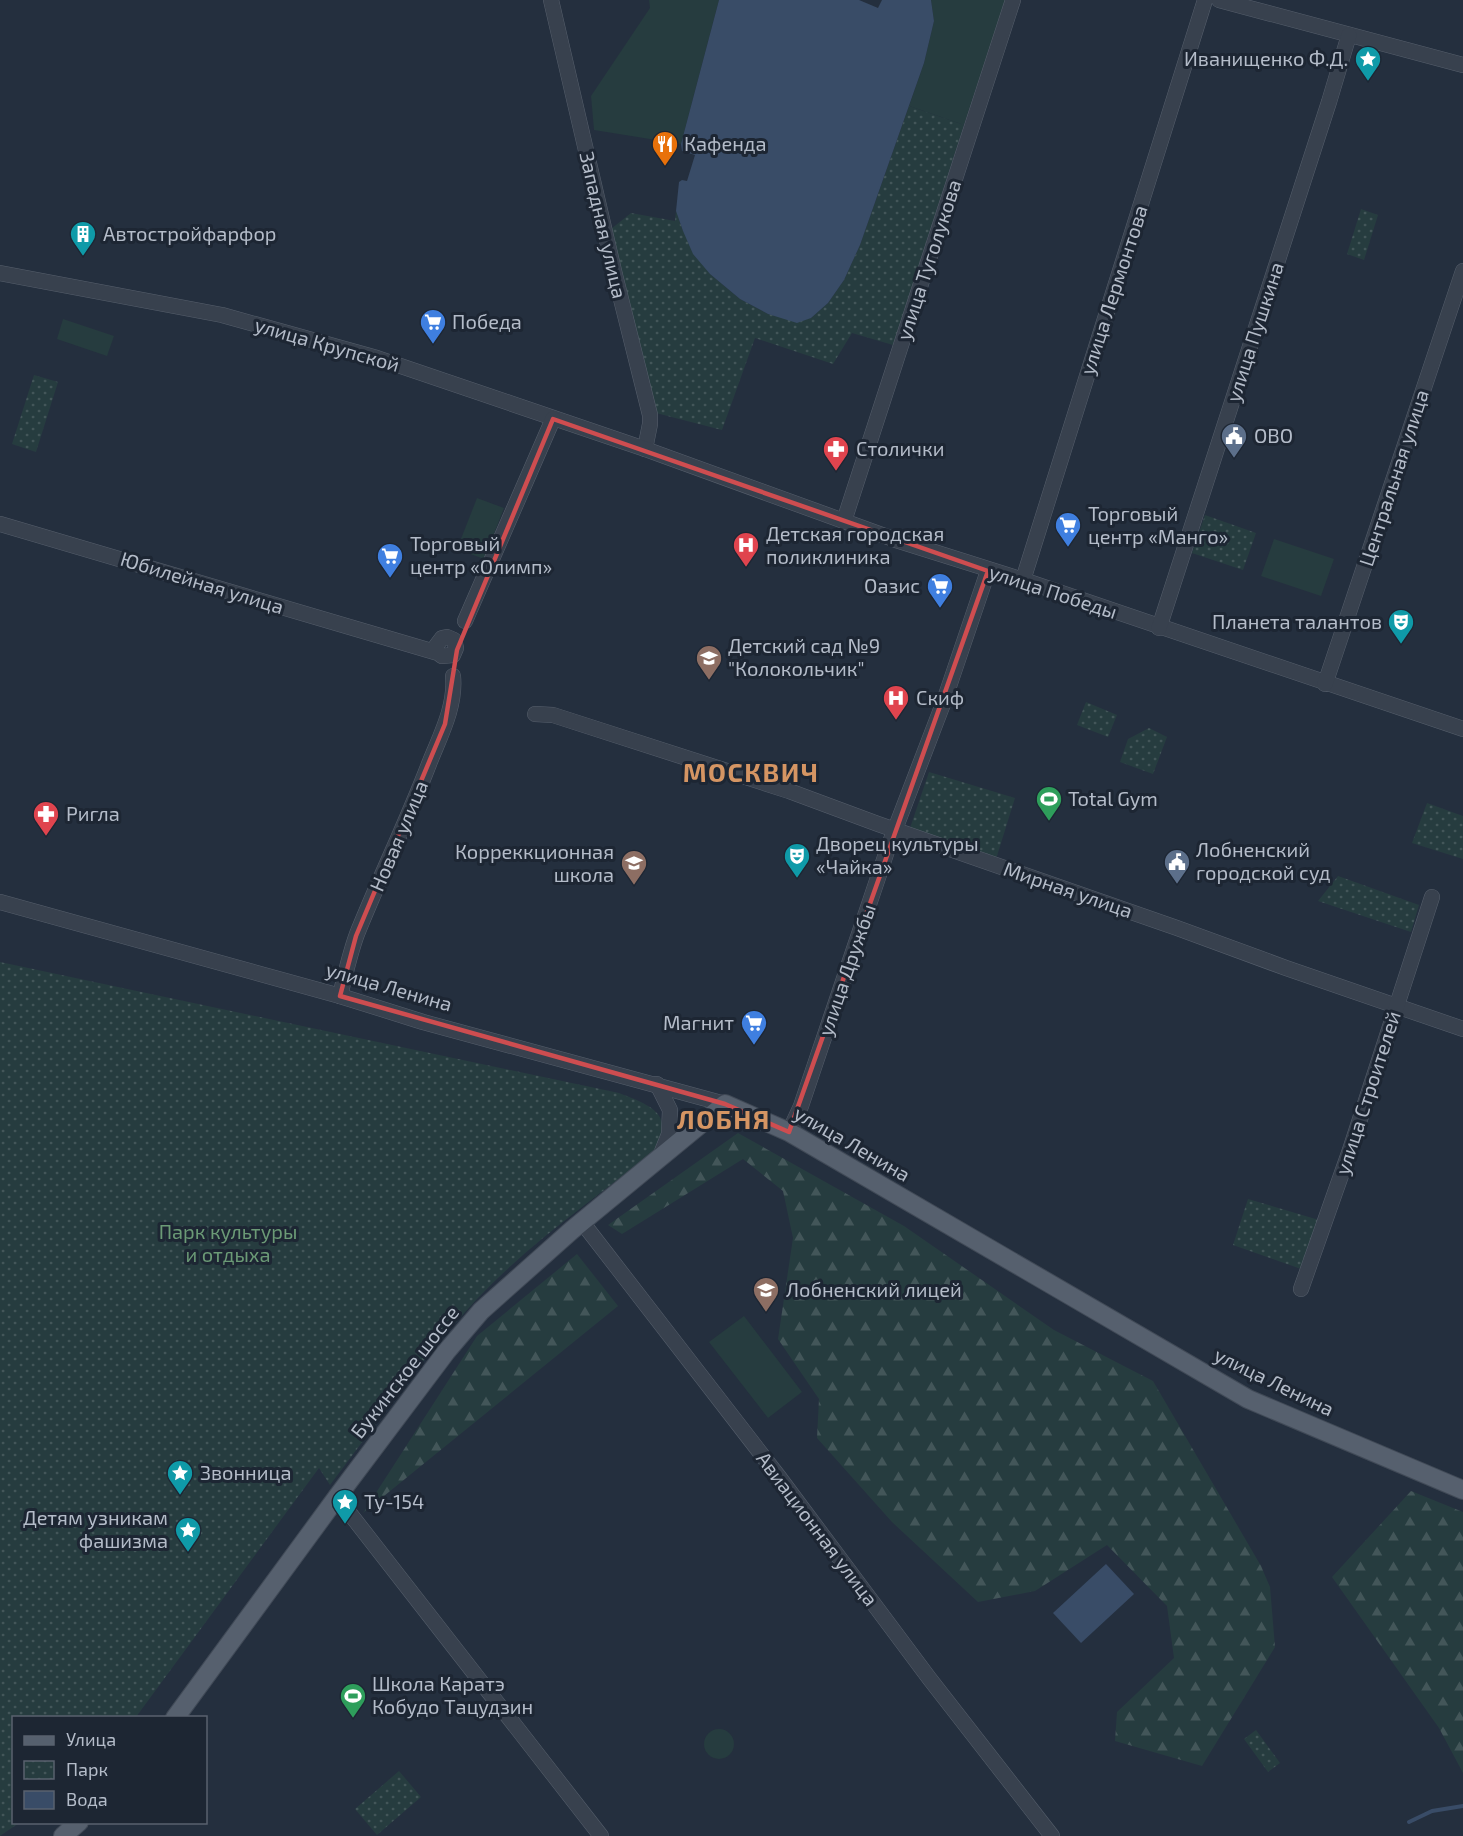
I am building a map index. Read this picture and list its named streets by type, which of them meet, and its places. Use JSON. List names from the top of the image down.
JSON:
{
  "streets": {
    "main road": ["улица Ленина", "Букинское шоссе"],
    "street": [
      "Западная улица",
      "улица Туголукова",
      "улица Лермонтова",
      "улица Пушкина",
      "улица Крупской",
      "Центральная улица",
      "Юбилейная улица",
      "улица Победы",
      "Новая улица",
      "Мирная улица",
      "улица Дружбы",
      "улица Строителей",
      "Авиационная улица"
    ]
  },
  "crossings": [
    ["Западная улица", "улица Крупской"],
    ["Западная улица", "улица Победы"],
    ["улица Туголукова", "улица Победы"],
    ["улица Лермонтова", "улица Победы"],
    ["улица Пушкина", "улица Победы"],
    ["улица Крупской", "улица Победы"],
    ["Центральная улица", "улица Победы"],
    ["Юбилейная улица", "Новая улица"],
    ["улица Победы", "улица Дружбы"],
    ["Новая улица", "улица Ленина"],
    ["Мирная улица", "улица Дружбы"],
    ["Мирная улица", "улица Строителей"],
    ["улица Дружбы", "улица Ленина"],
    ["улица Ленина", "Букинское шоссе"],
    ["Букинское шоссе", "Авиационная улица"]
  ],
  "districts": ["МОСКВИЧ", "ЛОБНЯ"],
  "parks": ["Парк культуры и отдыха"],
  "places": {
    "place": [
      "Иванищенко Ф.Д.",
      "Звонница",
      "Ту-154",
      "Детям узникам фашизма"
    ],
    "restaurant": ["Кафенда"],
    "building": ["Автостройфарфор"],
    "supermarket": [
      "Победа",
      "Торговый центр «Манго»",
      "Торговый центр «Олимп»",
      "Оазис",
      "Магнит"
    ],
    "public building": ["ОВО", "Лобненский городской суд"],
    "pharmacy": ["Столички", "Ригла"],
    "hospital": ["Детская городская поликлиника", "Скиф"],
    "theatre": ["Планета талантов", "Дворец культуры «Чайка»"],
    "school or university": ["Детский сад №9 \"Колокольчик\"", "Корреккционная школа", "Лобненский лицей"],
    "sports": ["Total Gym", "Школа Каратэ Кобудо Тацудзин"]
  },
  "legend": ["Улица", "Парк", "Вода"]
}
